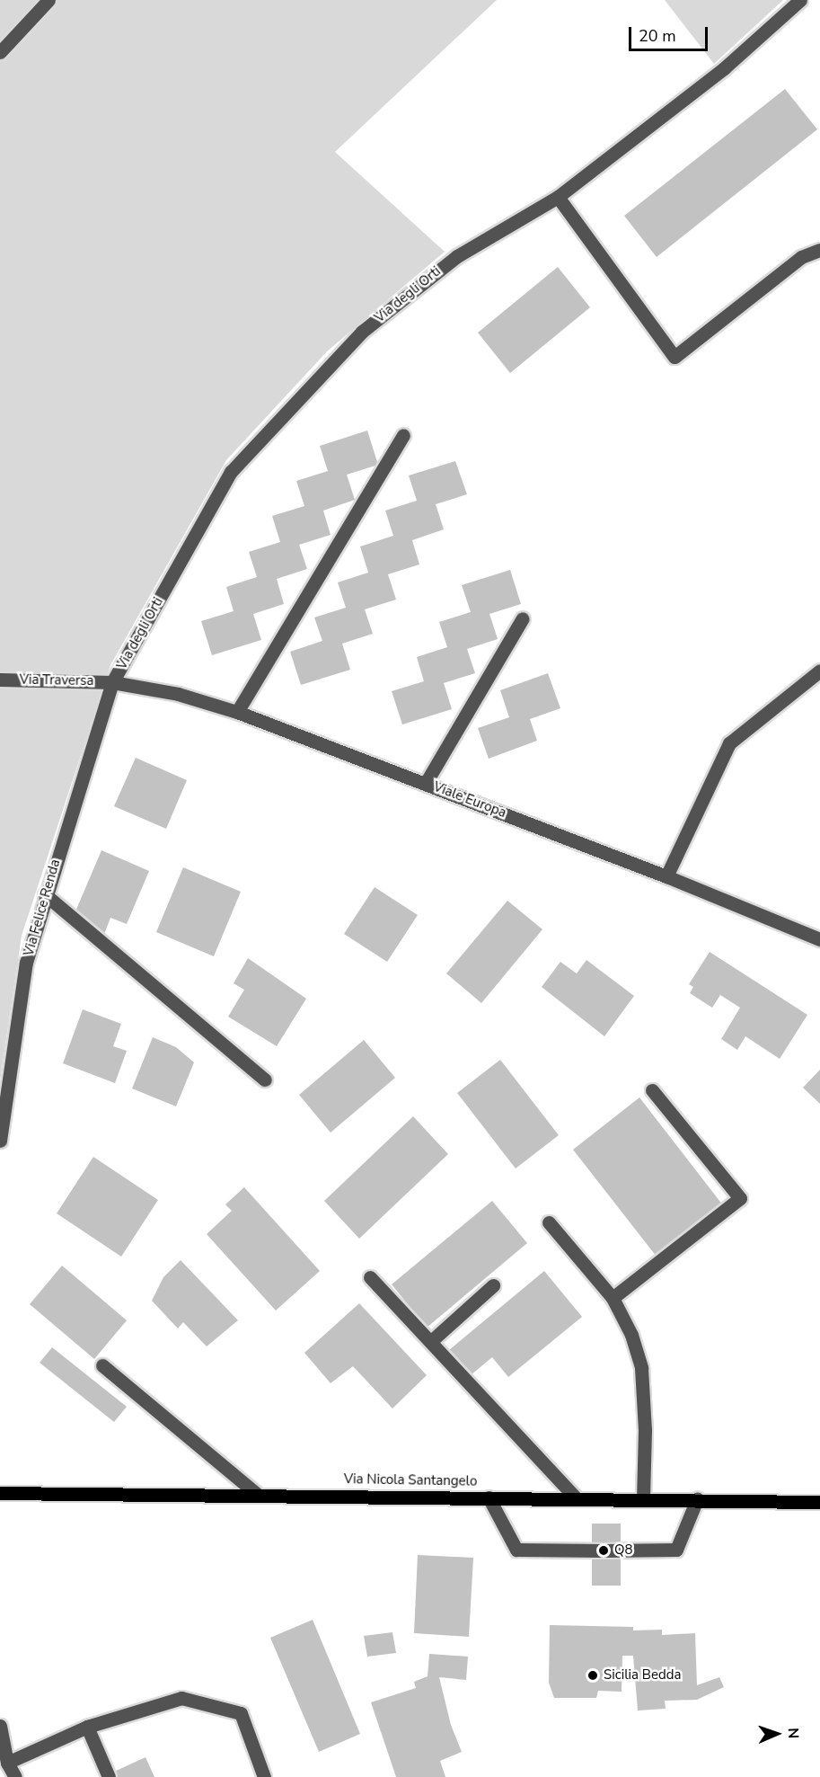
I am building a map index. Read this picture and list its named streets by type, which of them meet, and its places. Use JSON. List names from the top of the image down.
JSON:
{
  "streets": {
    "main road": ["Via Nicola Santangelo"],
    "street": [
      "Via degli Orti",
      "Via Traversa",
      "Viale Europa",
      "Via Felice Renda"
    ]
  },
  "crossings": [
    ["Via degli Orti", "Via Traversa"],
    ["Via degli Orti", "Viale Europa"],
    ["Via degli Orti", "Via Felice Renda"],
    ["Via Traversa", "Viale Europa"],
    ["Via Traversa", "Via Felice Renda"],
    ["Viale Europa", "Via Felice Renda"]
  ],
  "places": ["Q8", "Sicilia Bedda"],
  "scale_bar": "20 m",
  "north": "right"
}
